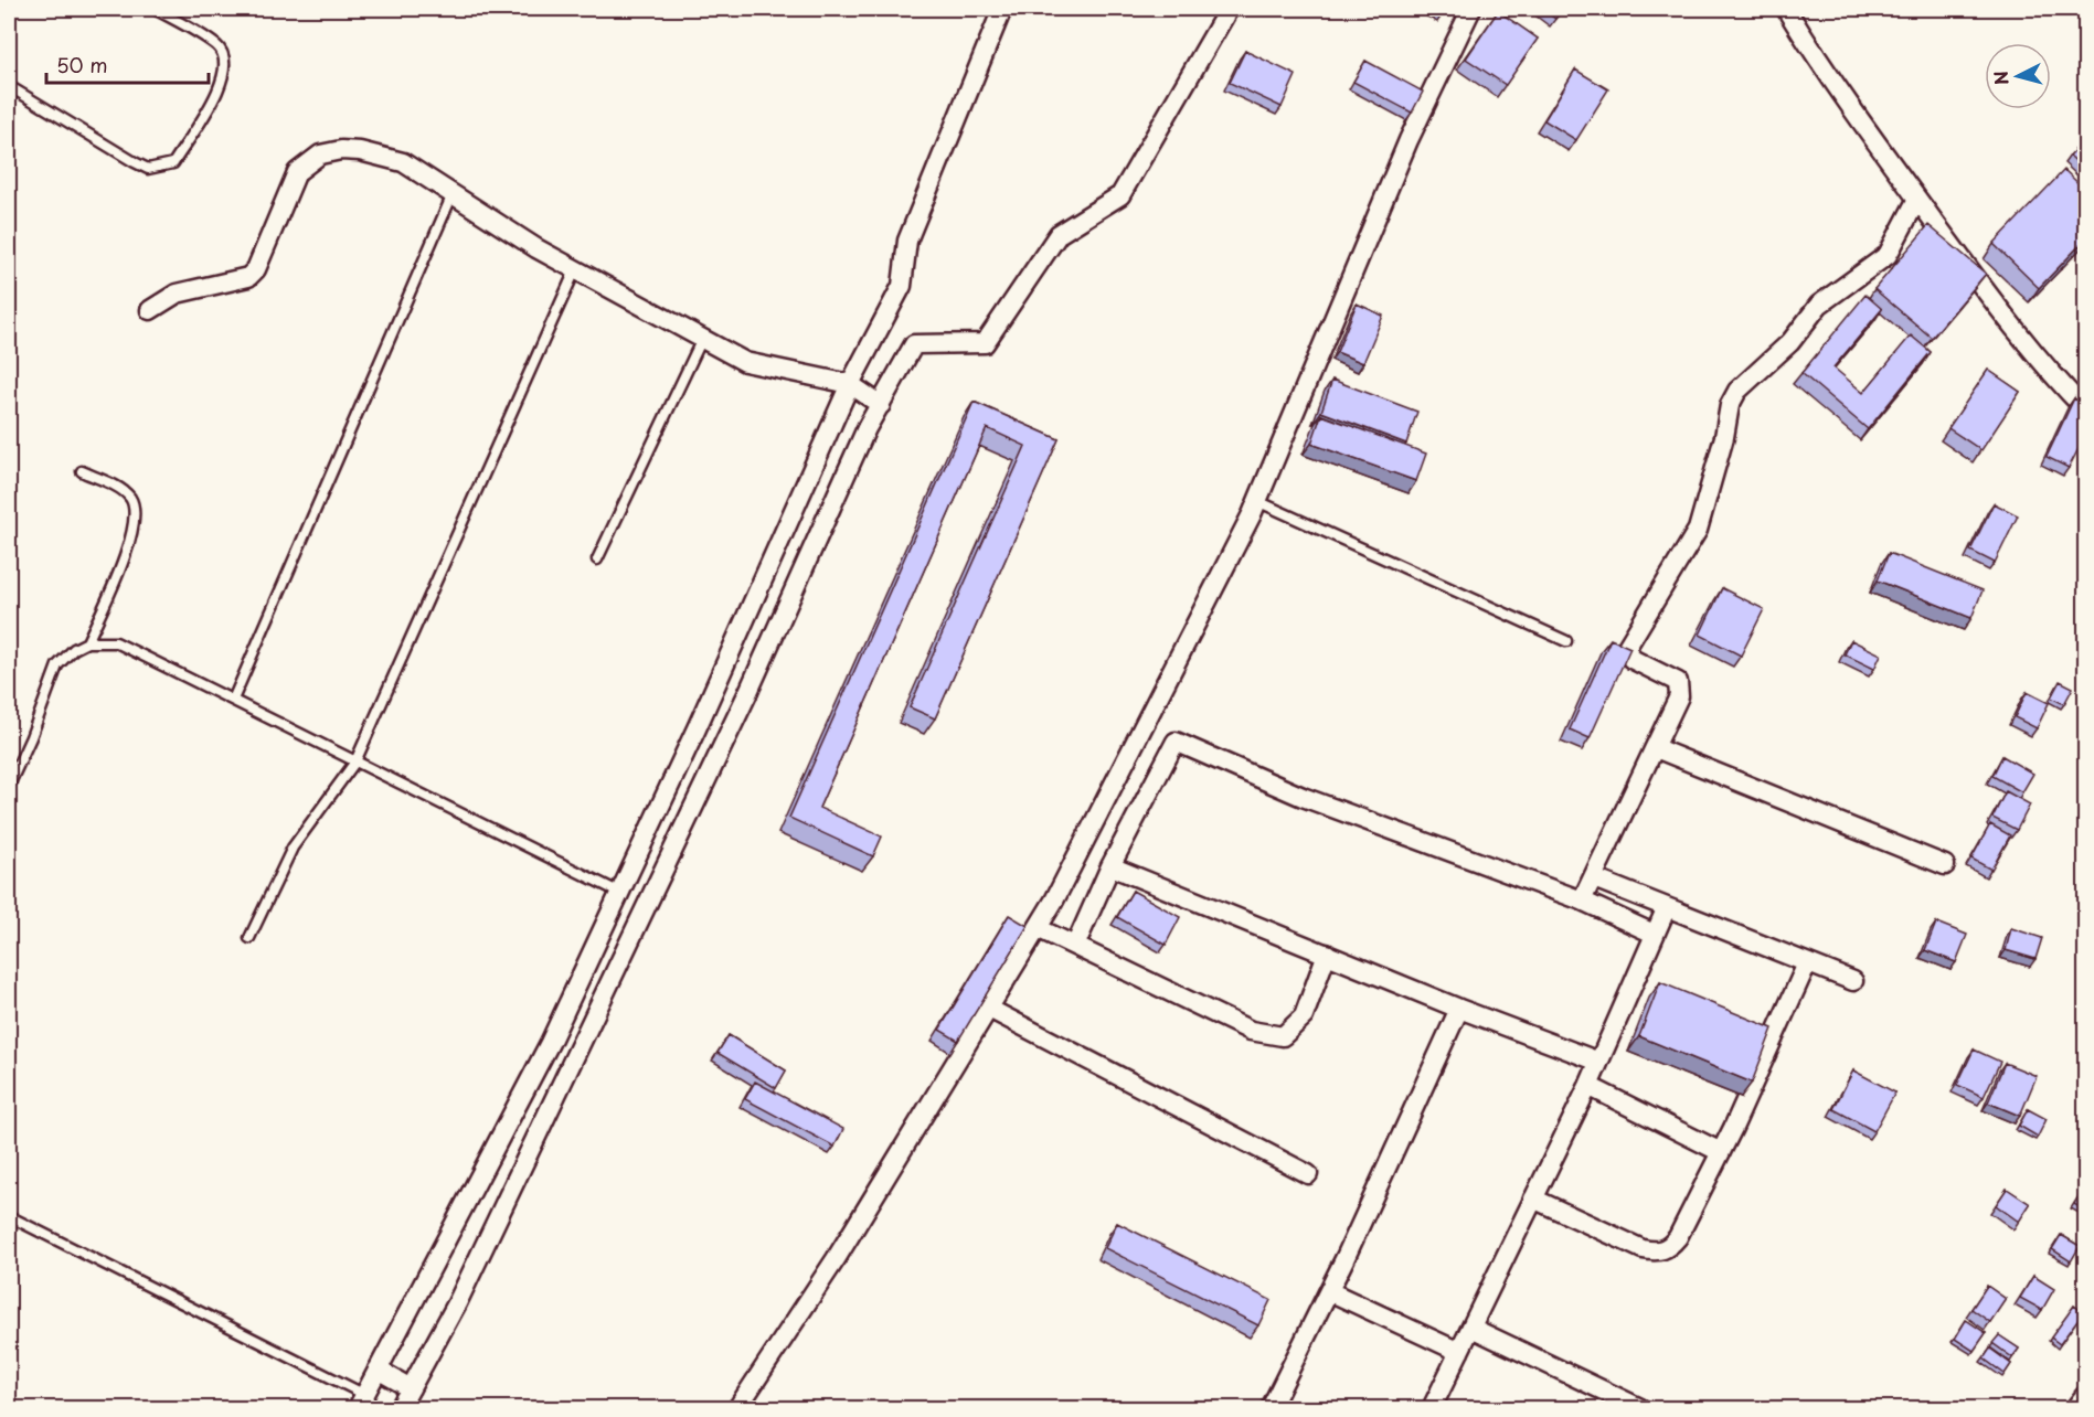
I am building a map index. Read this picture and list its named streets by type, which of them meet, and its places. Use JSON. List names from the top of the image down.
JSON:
{
  "scale_bar": "50 m",
  "north": "left"
}
